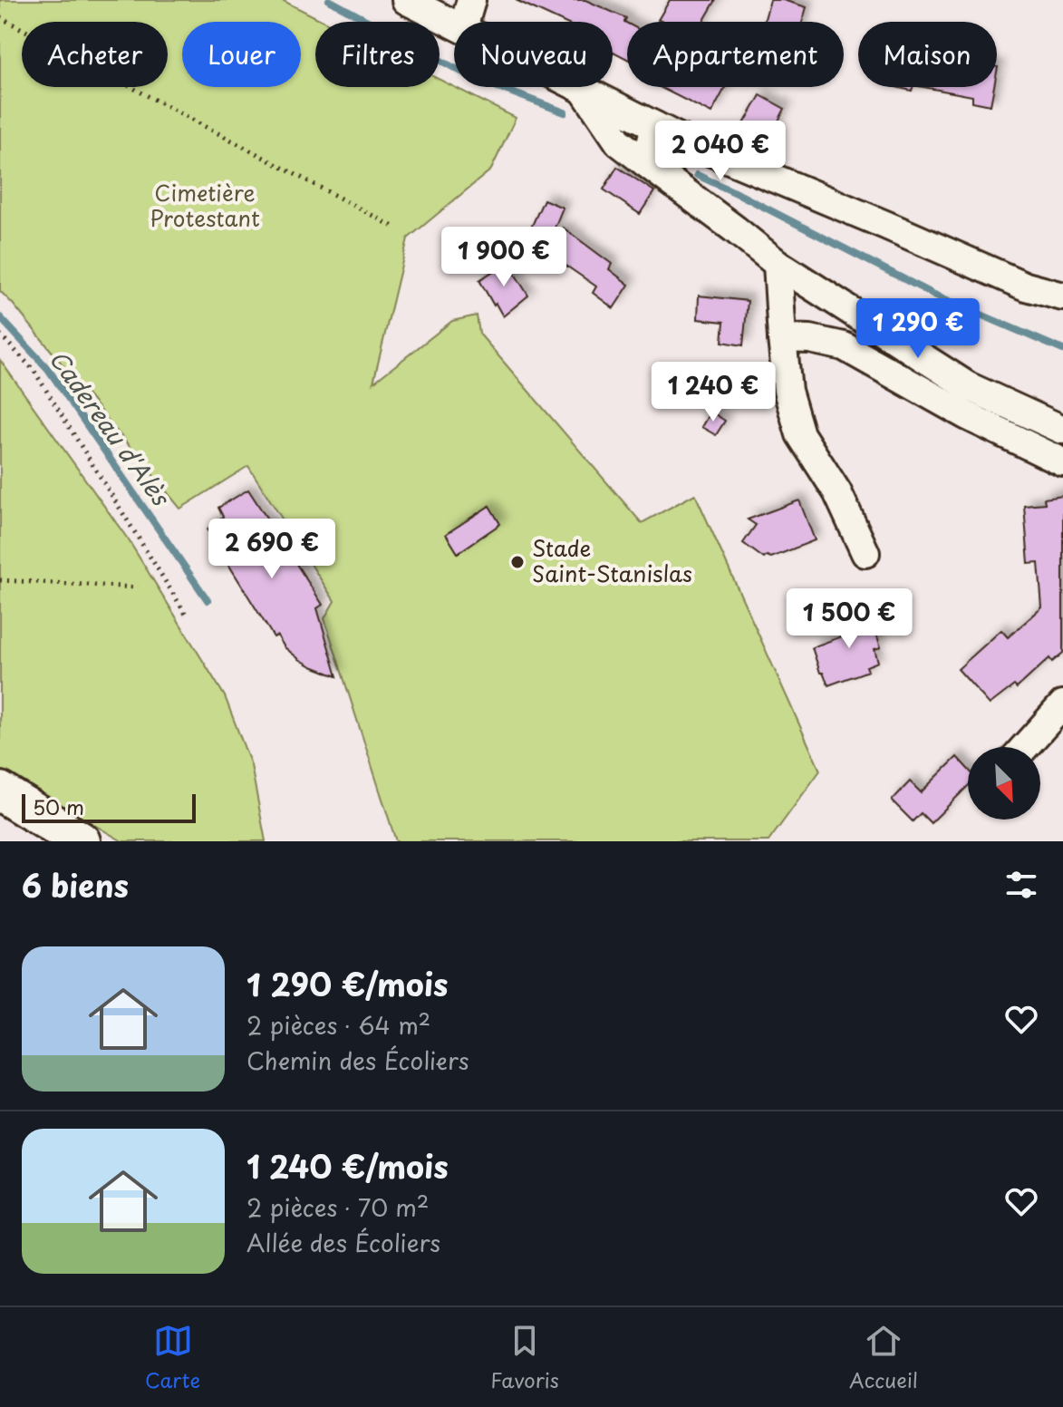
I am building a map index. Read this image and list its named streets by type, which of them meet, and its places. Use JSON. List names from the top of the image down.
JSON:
{
  "water": ["Cadereau d'Alès"],
  "parks": ["Cimetière Protestant"],
  "places": ["Stade Saint-Stanislas"],
  "scale_bar": "50 m",
  "north": "bottom right",
  "page": {
    "chip": [
      "Acheter",
      "Louer",
      "Filtres",
      "Nouveau",
      "Appartement",
      "Maison"
    ],
    "price": [
      "2 040 €",
      "1 900 €",
      "1 290 €",
      "1 240 €",
      "2 690 €",
      "1 500 €"
    ],
    "scale": "50 m",
    "heading": "6 biens",
    "list": [
      {
        "name": "1 290 €/mois",
        "note": "2 pièces · 64 m² · Chemin des Écoliers"
      },
      {
        "name": "1 240 €/mois",
        "note": "2 pièces · 70 m² · Allée des Écoliers"
      }
    ],
    "tabs": ["Carte", "Favoris", "Accueil"]
  }
}
